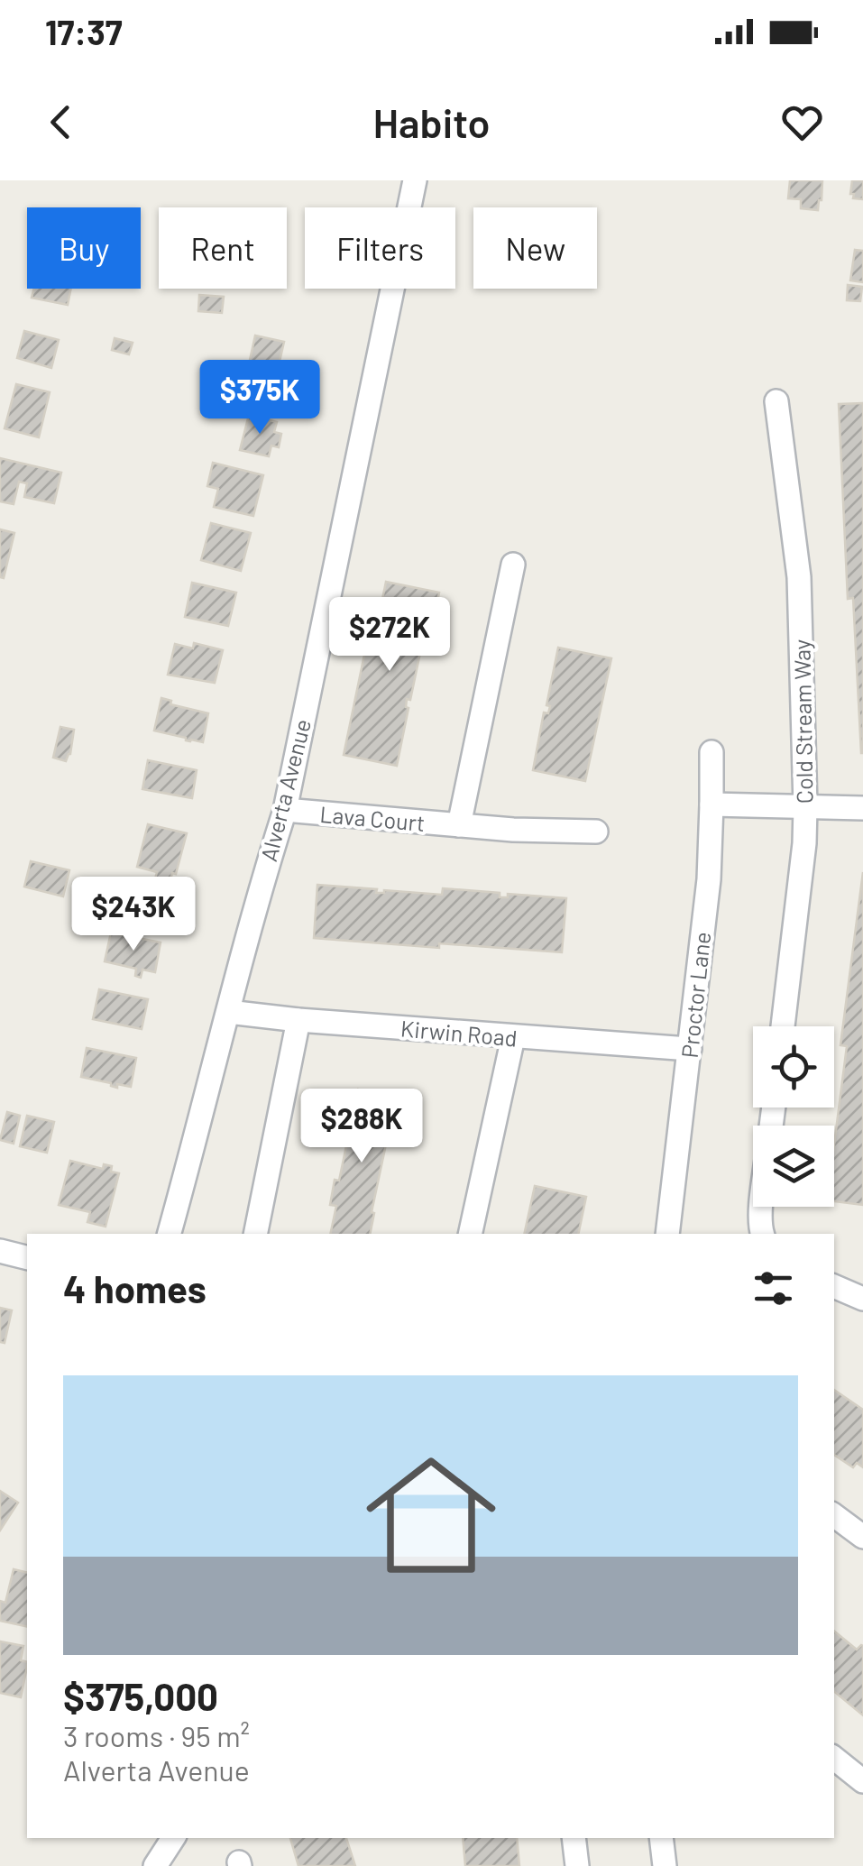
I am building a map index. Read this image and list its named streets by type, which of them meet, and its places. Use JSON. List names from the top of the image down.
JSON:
{
  "streets": {
    "street": [
      "Cold Stream Way",
      "Alverta Avenue",
      "Lava Court",
      "Proctor Lane",
      "Kirwin Road"
    ]
  },
  "crossings": [
    ["Alverta Avenue", "Lava Court"],
    ["Alverta Avenue", "Kirwin Road"],
    ["Proctor Lane", "Kirwin Road"]
  ],
  "page": {
    "status": "17:37",
    "header": "Habito",
    "chip": [
      "Buy",
      "Rent",
      "Filters",
      "New"
    ],
    "price": [
      "$375K",
      "$272K",
      "$243K",
      "$288K"
    ],
    "heading": "4 homes",
    "list": [
      {
        "name": "$375,000",
        "note": "3 rooms · 95 m² · Alverta Avenue"
      }
    ]
  }
}
